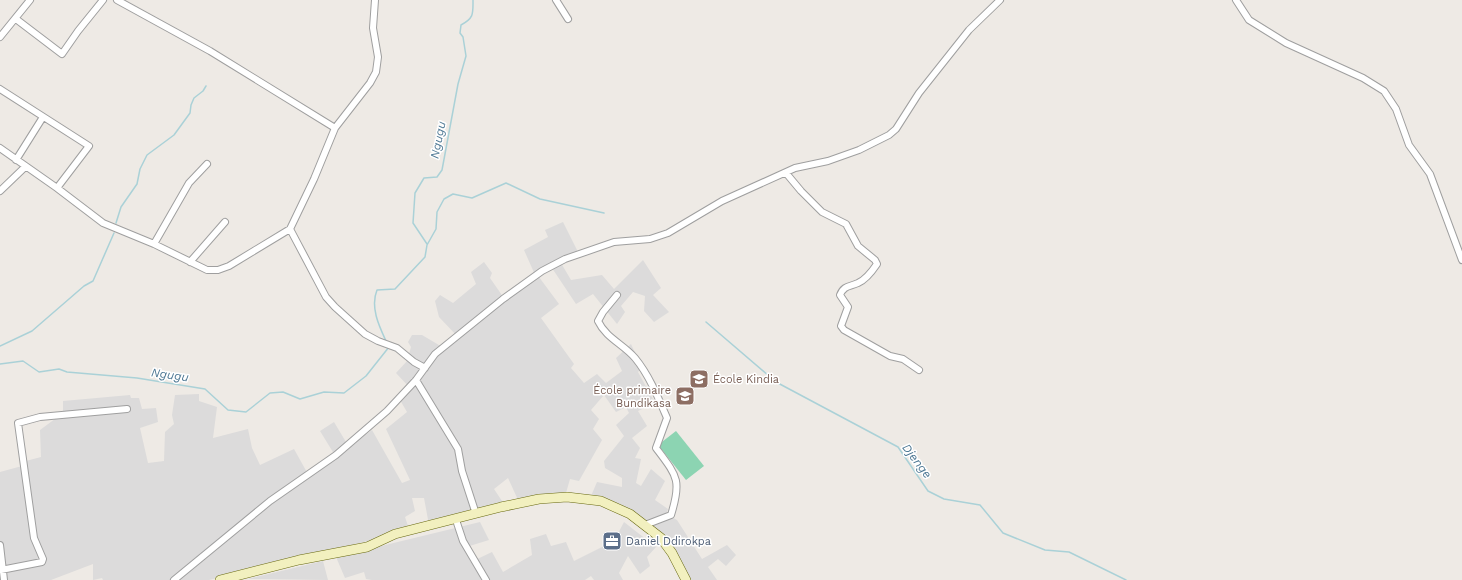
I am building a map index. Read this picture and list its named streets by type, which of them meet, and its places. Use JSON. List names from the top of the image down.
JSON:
{
  "water": ["Ngugu", "Djenge"],
  "places": {
    "school or university": ["École Kindia", "École primaire Bundikasa"],
    "office": ["Daniel Ddirokpa"]
  }
}
